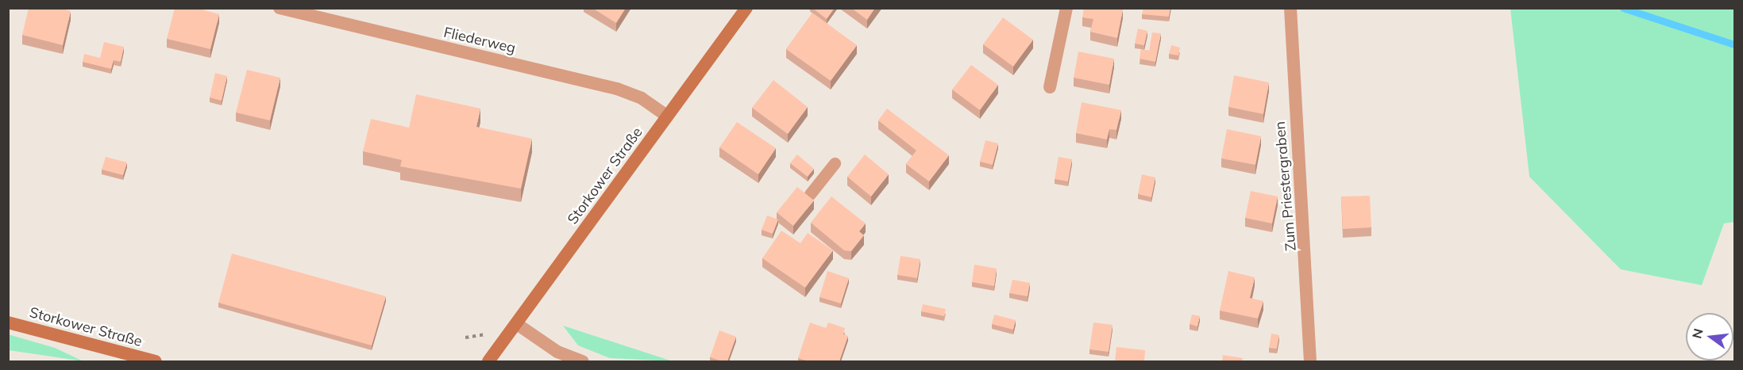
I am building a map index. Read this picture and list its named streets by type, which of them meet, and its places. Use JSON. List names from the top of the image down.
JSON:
{
  "streets": {
    "main road": ["Storkower Straße"],
    "street": ["Fliederweg", "Zum Priestergraben"]
  },
  "crossings": [
    ["Fliederweg", "Storkower Straße"]
  ],
  "north": "left"
}
